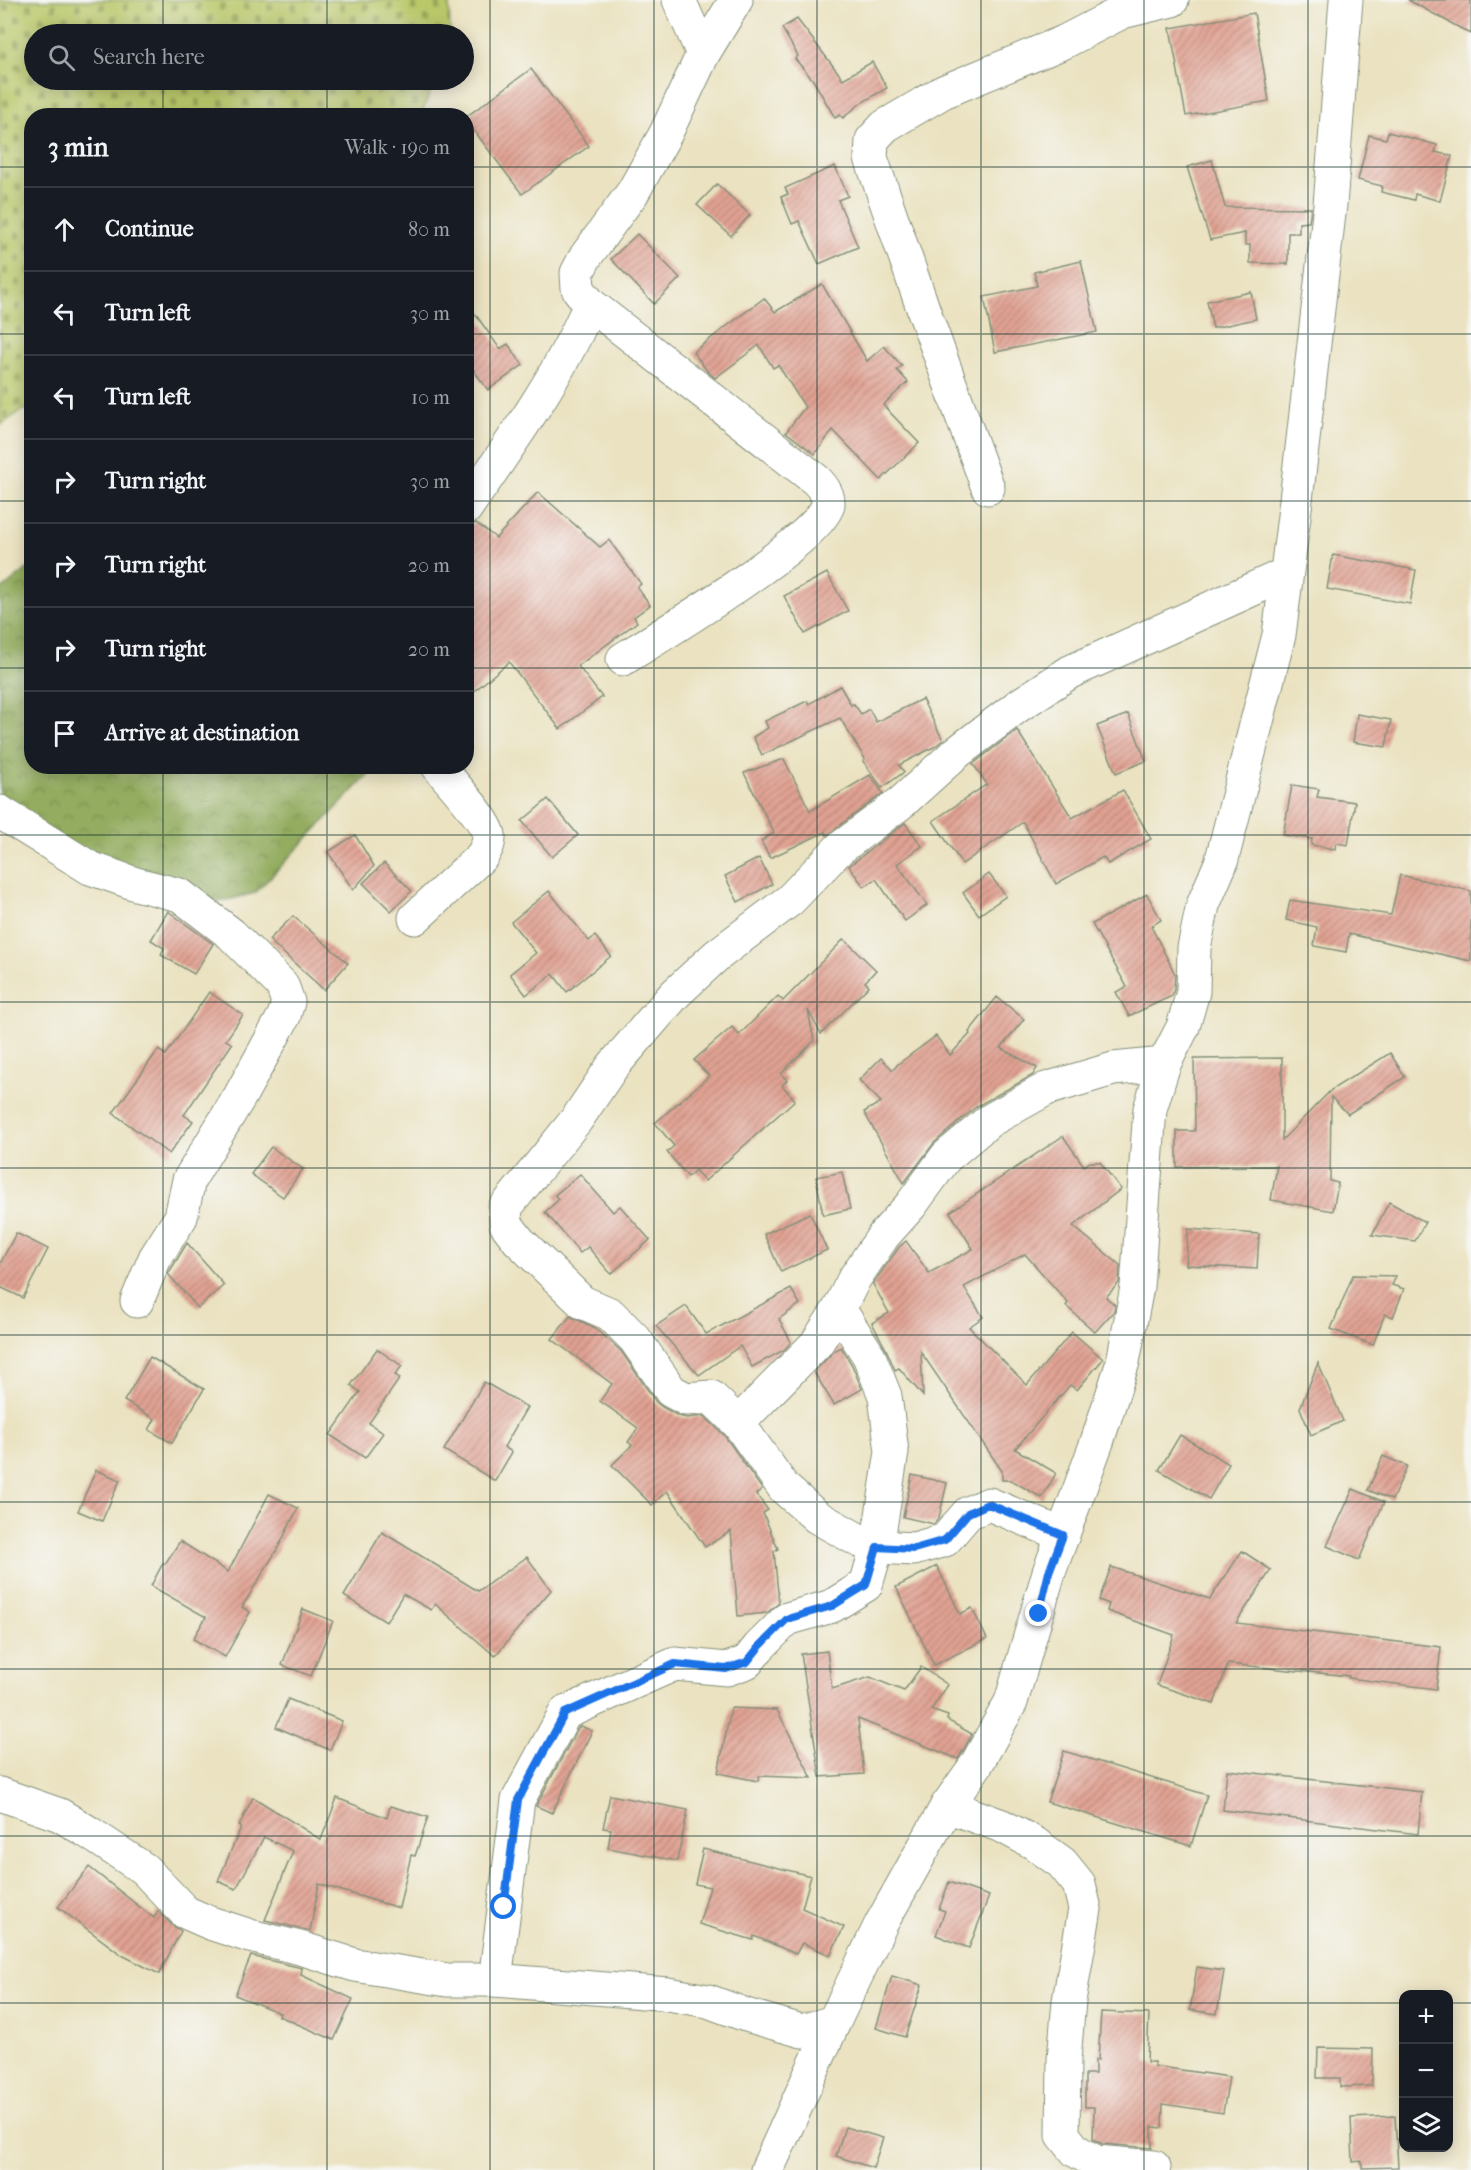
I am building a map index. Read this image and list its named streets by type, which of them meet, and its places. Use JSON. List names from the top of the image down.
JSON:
{
  "page": {
    "search": "Search here",
    "heading": ["3 min", "Walk · 190 m"],
    "list": [
      ["Continue", "80 m"],
      ["Turn left", "30 m"],
      ["Turn left", "10 m"],
      ["Turn right", "30 m"],
      ["Turn right", "20 m"],
      ["Turn right", "20 m"],
      "Arrive at destination"
    ],
    "map_buttons": ["+", "−"]
  }
}
